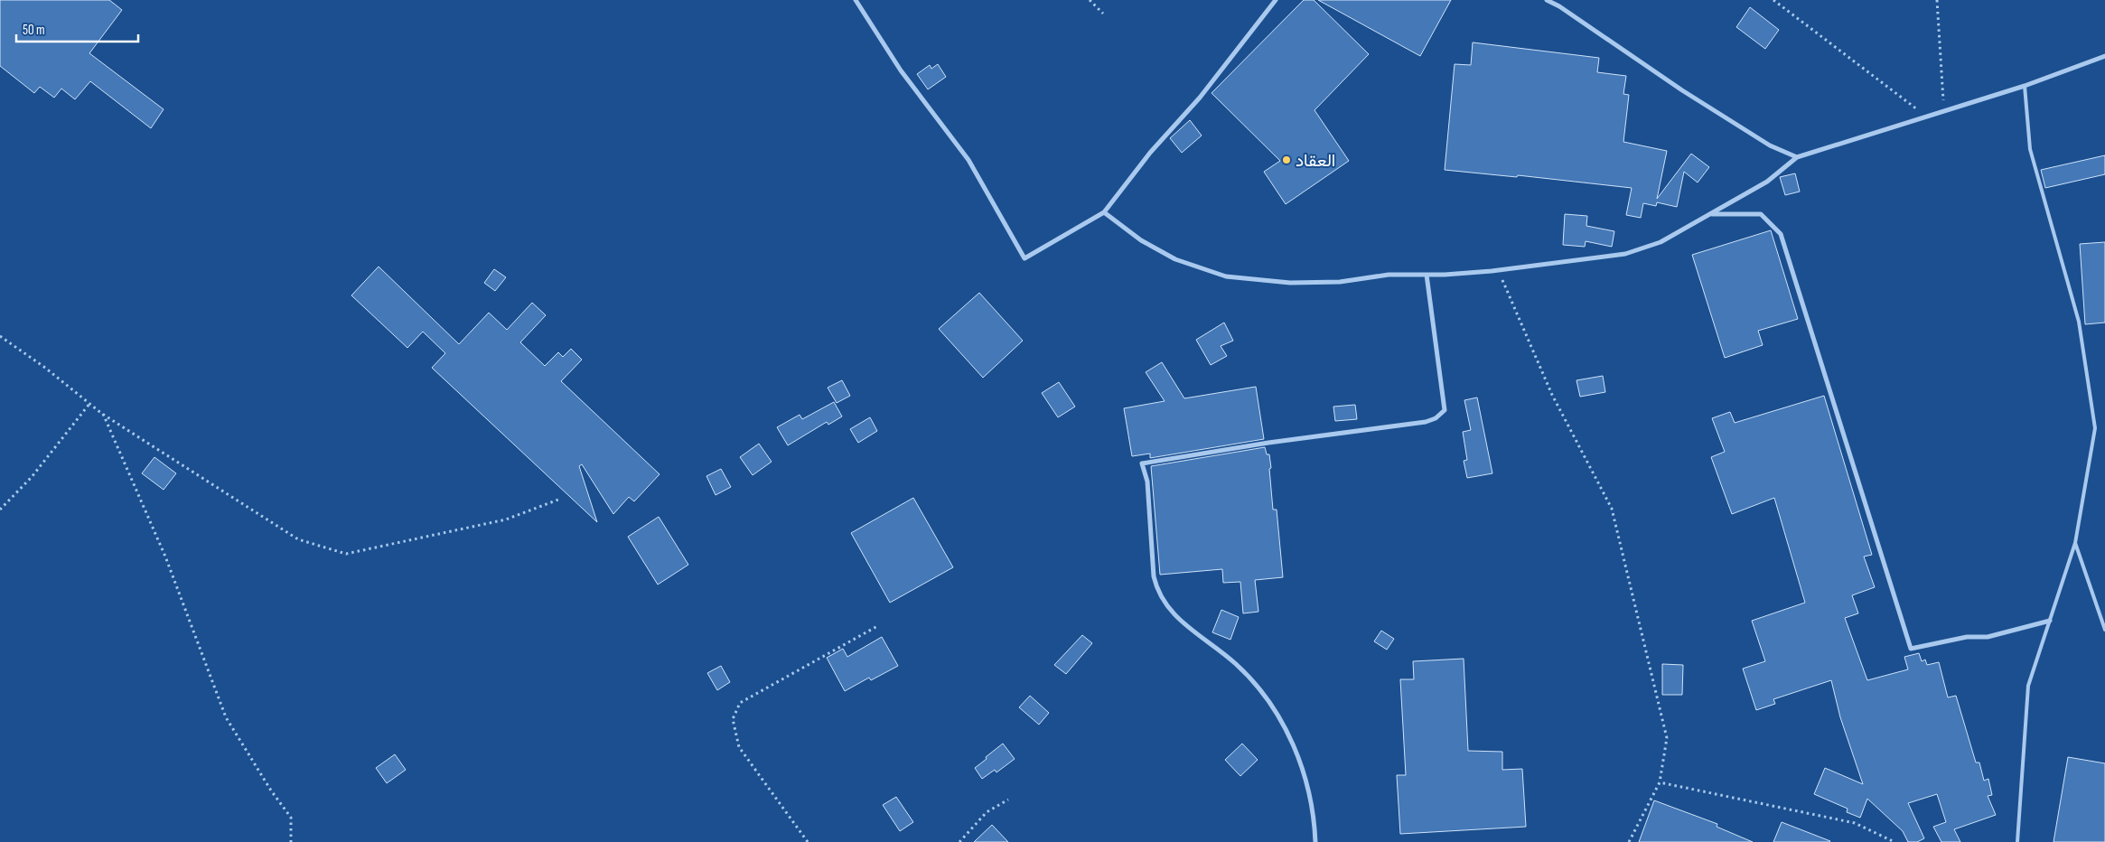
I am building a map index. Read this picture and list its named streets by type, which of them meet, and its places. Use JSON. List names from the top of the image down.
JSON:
{
  "places": ["العقاد"],
  "scale_bar": "50 m"
}
